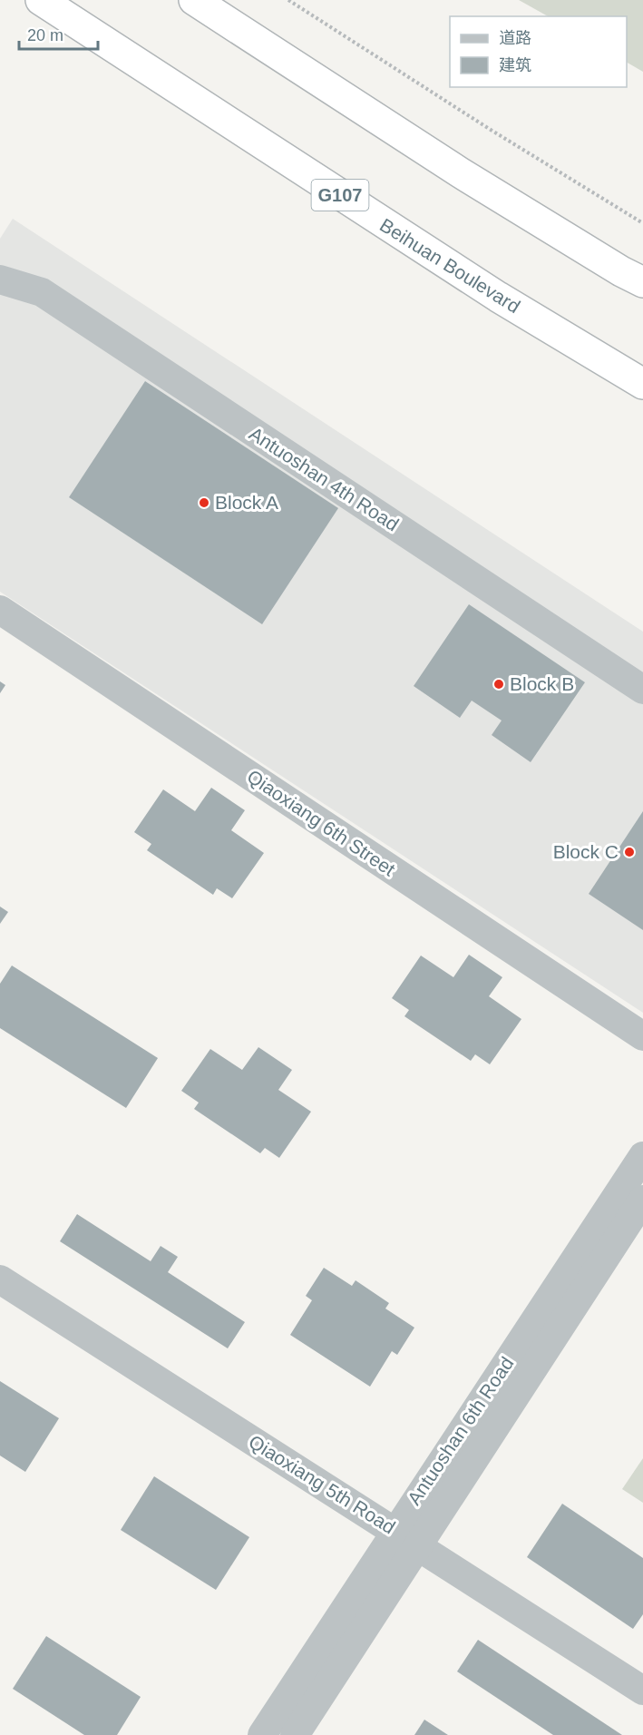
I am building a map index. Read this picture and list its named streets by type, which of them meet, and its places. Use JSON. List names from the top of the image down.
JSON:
{
  "streets": {
    "highway": ["G107", "Beihuan Boulevard"],
    "street": [
      "Antuoshan 4th Road",
      "Qiaoxiang 6th Street",
      "Antuoshan 6th Road",
      "Qiaoxiang 5th Road"
    ]
  },
  "crossings": [
    ["Antuoshan 6th Road", "Qiaoxiang 5th Road"]
  ],
  "places": ["Block A", "Block B", "Block C"],
  "legend": ["道路", "建筑"],
  "scale_bar": "20 m"
}
